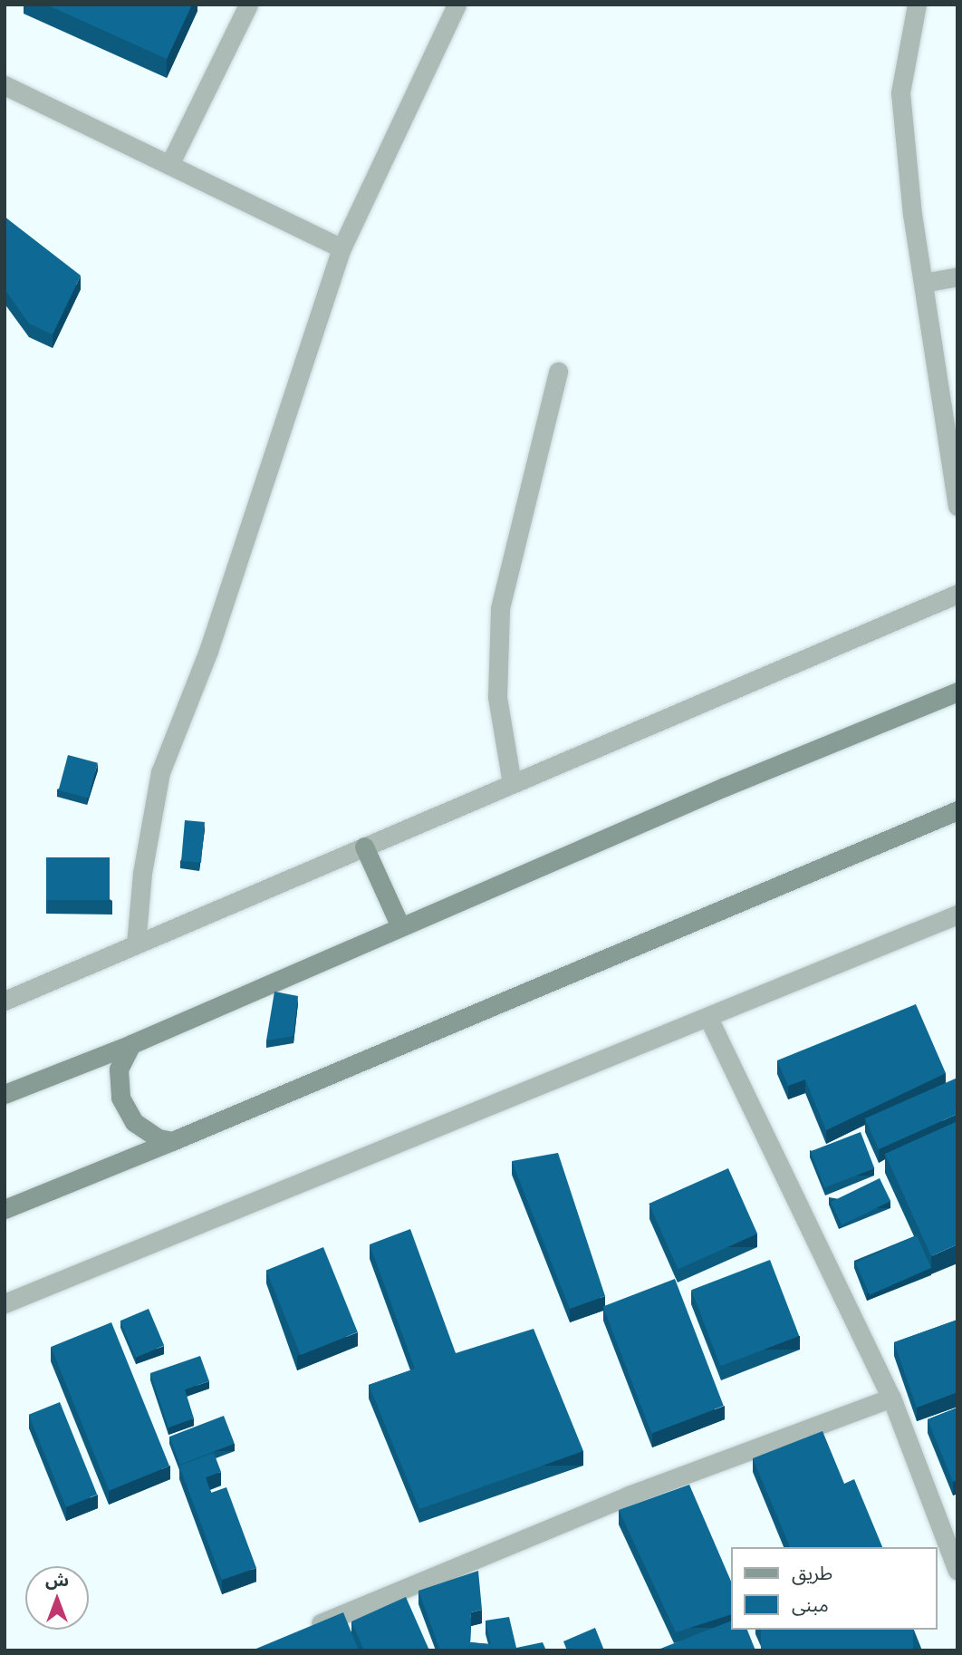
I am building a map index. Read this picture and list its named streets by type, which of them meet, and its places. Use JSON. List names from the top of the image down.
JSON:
{
  "legend": ["طريق", "مبنى"],
  "north": "top"
}
